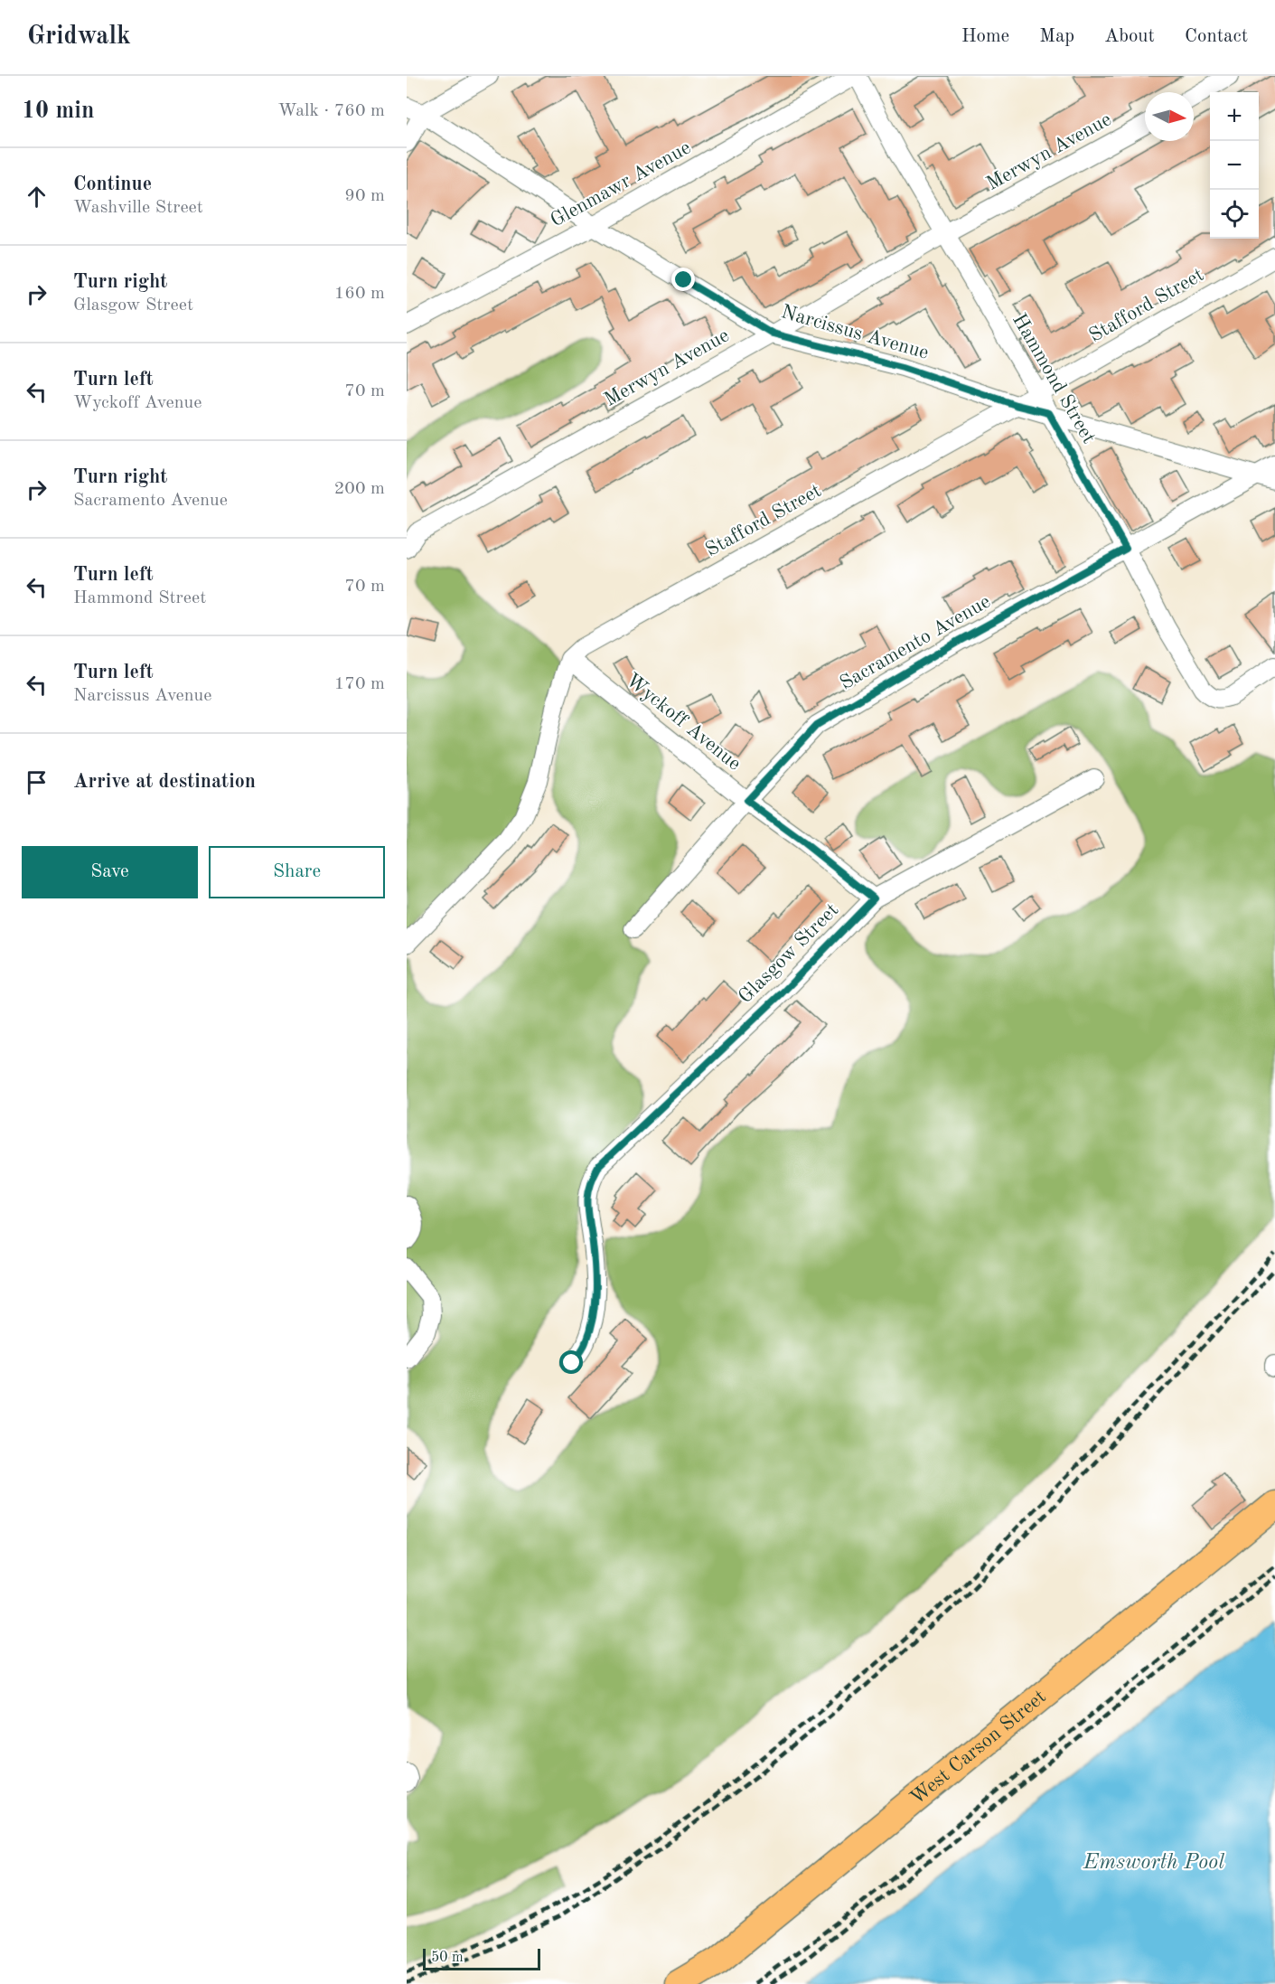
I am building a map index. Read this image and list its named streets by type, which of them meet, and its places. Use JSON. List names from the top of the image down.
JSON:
{
  "streets": {
    "main road": ["West Carson Street"],
    "street": [
      "Merwyn Avenue",
      "Glenmawr Avenue",
      "Stafford Street",
      "Narcissus Avenue",
      "Hammond Street",
      "Sacramento Avenue",
      "Wyckoff Avenue",
      "Glasgow Street"
    ]
  },
  "crossings": [
    ["Merwyn Avenue", "Narcissus Avenue"],
    ["Merwyn Avenue", "Hammond Street"],
    ["Glenmawr Avenue", "Narcissus Avenue"],
    ["Glenmawr Avenue", "Hammond Street"],
    ["Stafford Street", "Narcissus Avenue"],
    ["Stafford Street", "Hammond Street"],
    ["Stafford Street", "Wyckoff Avenue"],
    ["Narcissus Avenue", "Hammond Street"],
    ["Narcissus Avenue", "Sacramento Avenue"],
    ["Hammond Street", "Sacramento Avenue"],
    ["Sacramento Avenue", "Wyckoff Avenue"],
    ["Wyckoff Avenue", "Glasgow Street"]
  ],
  "water": ["Emsworth Pool"],
  "scale_bar": "50 m",
  "north": "right",
  "page": {
    "header": "Gridwalk",
    "nav": [
      "Home",
      "Map",
      "About",
      "Contact"
    ],
    "heading": ["10 min", "Walk · 760 m"],
    "map_buttons": ["+", "−"],
    "list": [
      ["Continue", "Washville Street", "90 m"],
      ["Turn right", "Glasgow Street", "160 m"],
      ["Turn left", "Wyckoff Avenue", "70 m"],
      ["Turn right", "Sacramento Avenue", "200 m"],
      ["Turn left", "Hammond Street", "70 m"],
      ["Turn left", "Narcissus Avenue", "170 m"],
      "Arrive at destination"
    ],
    "buttons": ["Save", "Share"],
    "scale": "50 m"
  }
}
